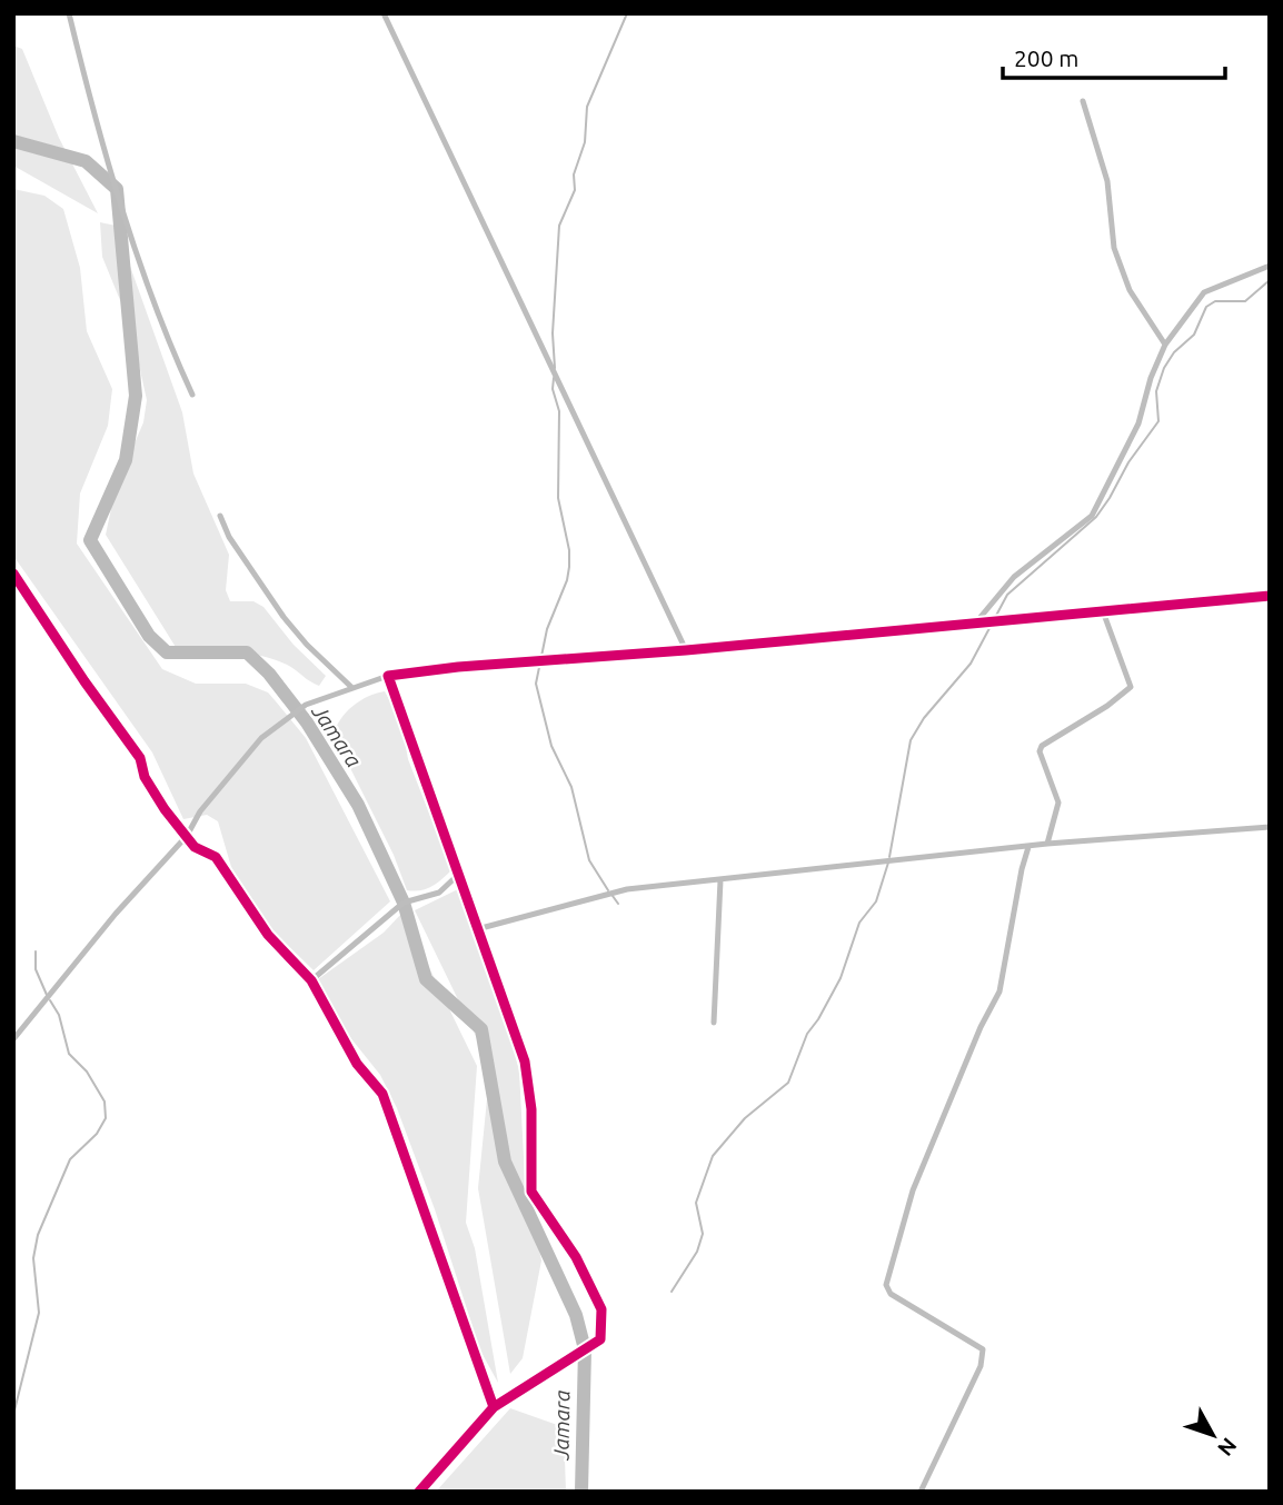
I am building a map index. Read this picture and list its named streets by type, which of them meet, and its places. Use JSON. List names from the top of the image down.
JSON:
{
  "water": ["Jamara"],
  "scale_bar": "200 m",
  "north": "bottom right"
}
